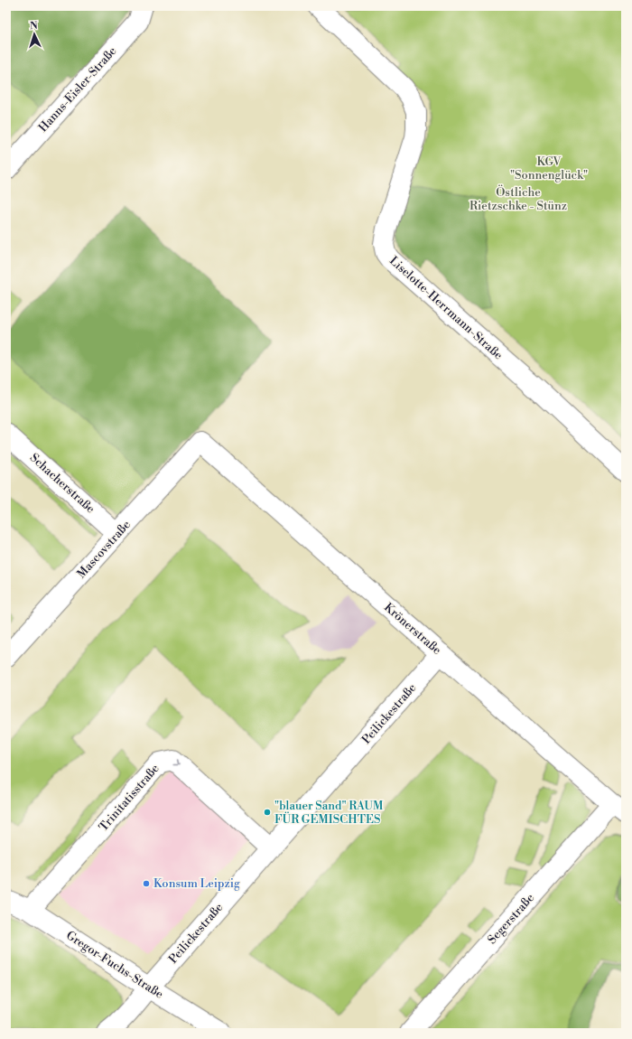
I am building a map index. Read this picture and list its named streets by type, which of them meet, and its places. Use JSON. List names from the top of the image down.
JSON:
{
  "streets": {
    "street": [
      "Hanns-Eisler-Straße",
      "Liselotte-Herrmann-Straße",
      "Schacherstraße",
      "Mascovstraße",
      "Krönerstraße",
      "Peilickestraße",
      "Trinitatisstraße",
      "Segerstraße",
      "Gregor-Fuchs-Straße"
    ]
  },
  "crossings": [
    ["Schacherstraße", "Mascovstraße"],
    ["Mascovstraße", "Krönerstraße"],
    ["Krönerstraße", "Peilickestraße"],
    ["Krönerstraße", "Segerstraße"],
    ["Peilickestraße", "Trinitatisstraße"],
    ["Peilickestraße", "Gregor-Fuchs-Straße"],
    ["Trinitatisstraße", "Gregor-Fuchs-Straße"]
  ],
  "parks": ["KGV \"Sonnenglück\"", "Östliche Rietzschke - Stünz"],
  "places": ["\"blauer Sand\" RAUM FÜR GEMISCHTES", "Konsum Leipzig"],
  "north": "top"
}
